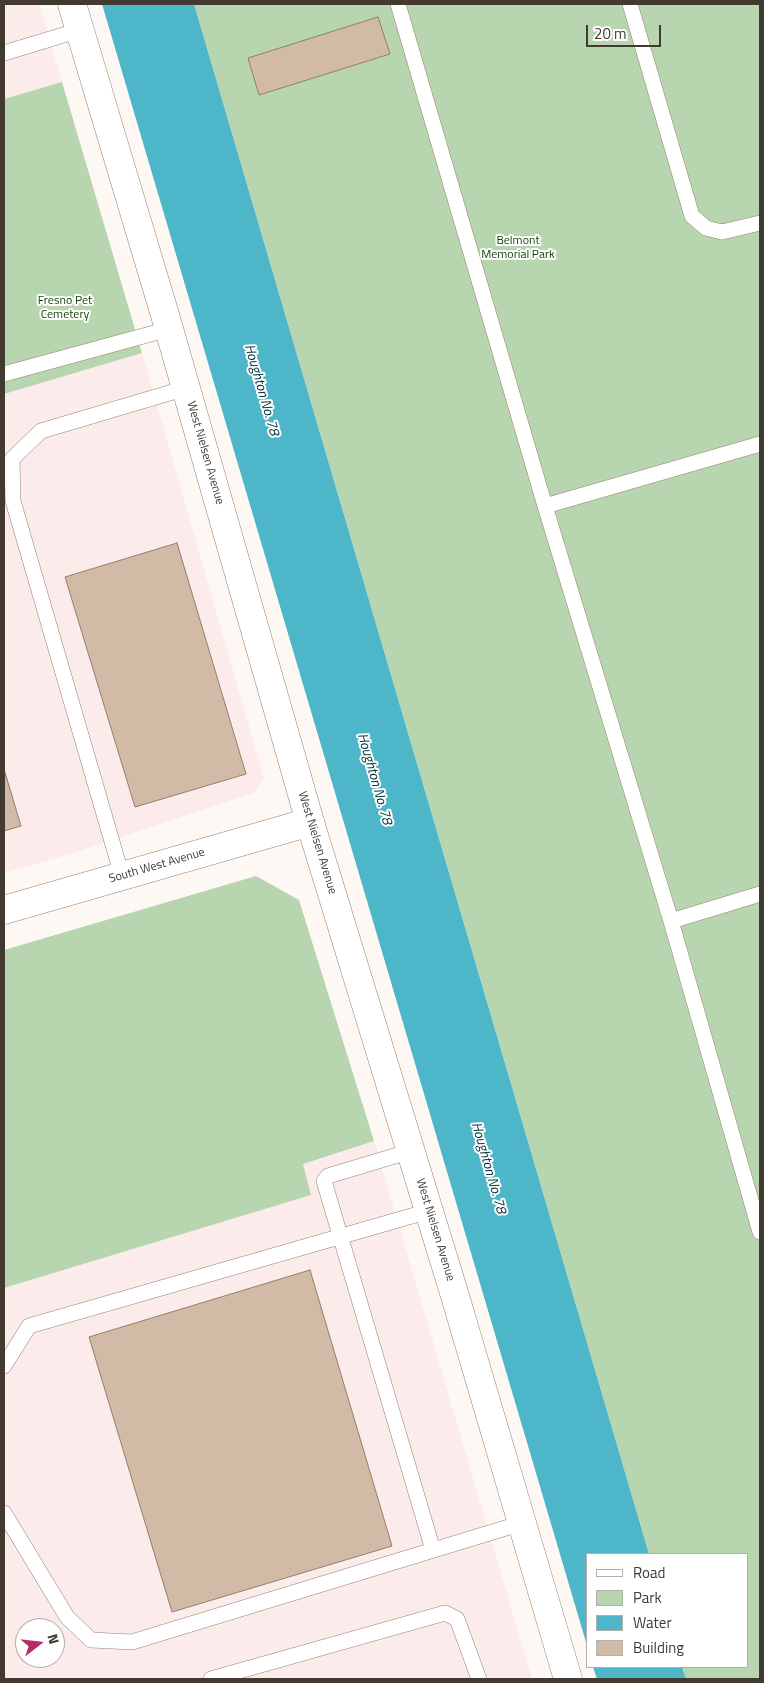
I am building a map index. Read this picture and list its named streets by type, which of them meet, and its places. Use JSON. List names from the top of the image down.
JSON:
{
  "streets": {
    "street": ["West Nielsen Avenue", "South West Avenue"]
  },
  "crossings": [
    ["West Nielsen Avenue", "South West Avenue"]
  ],
  "water": ["Houghton No. 78"],
  "parks": ["Belmont Memorial Park", "Fresno Pet Cemetery"],
  "legend": [
    "Road",
    "Park",
    "Water",
    "Building"
  ],
  "scale_bar": "20 m",
  "north": "right"
}
